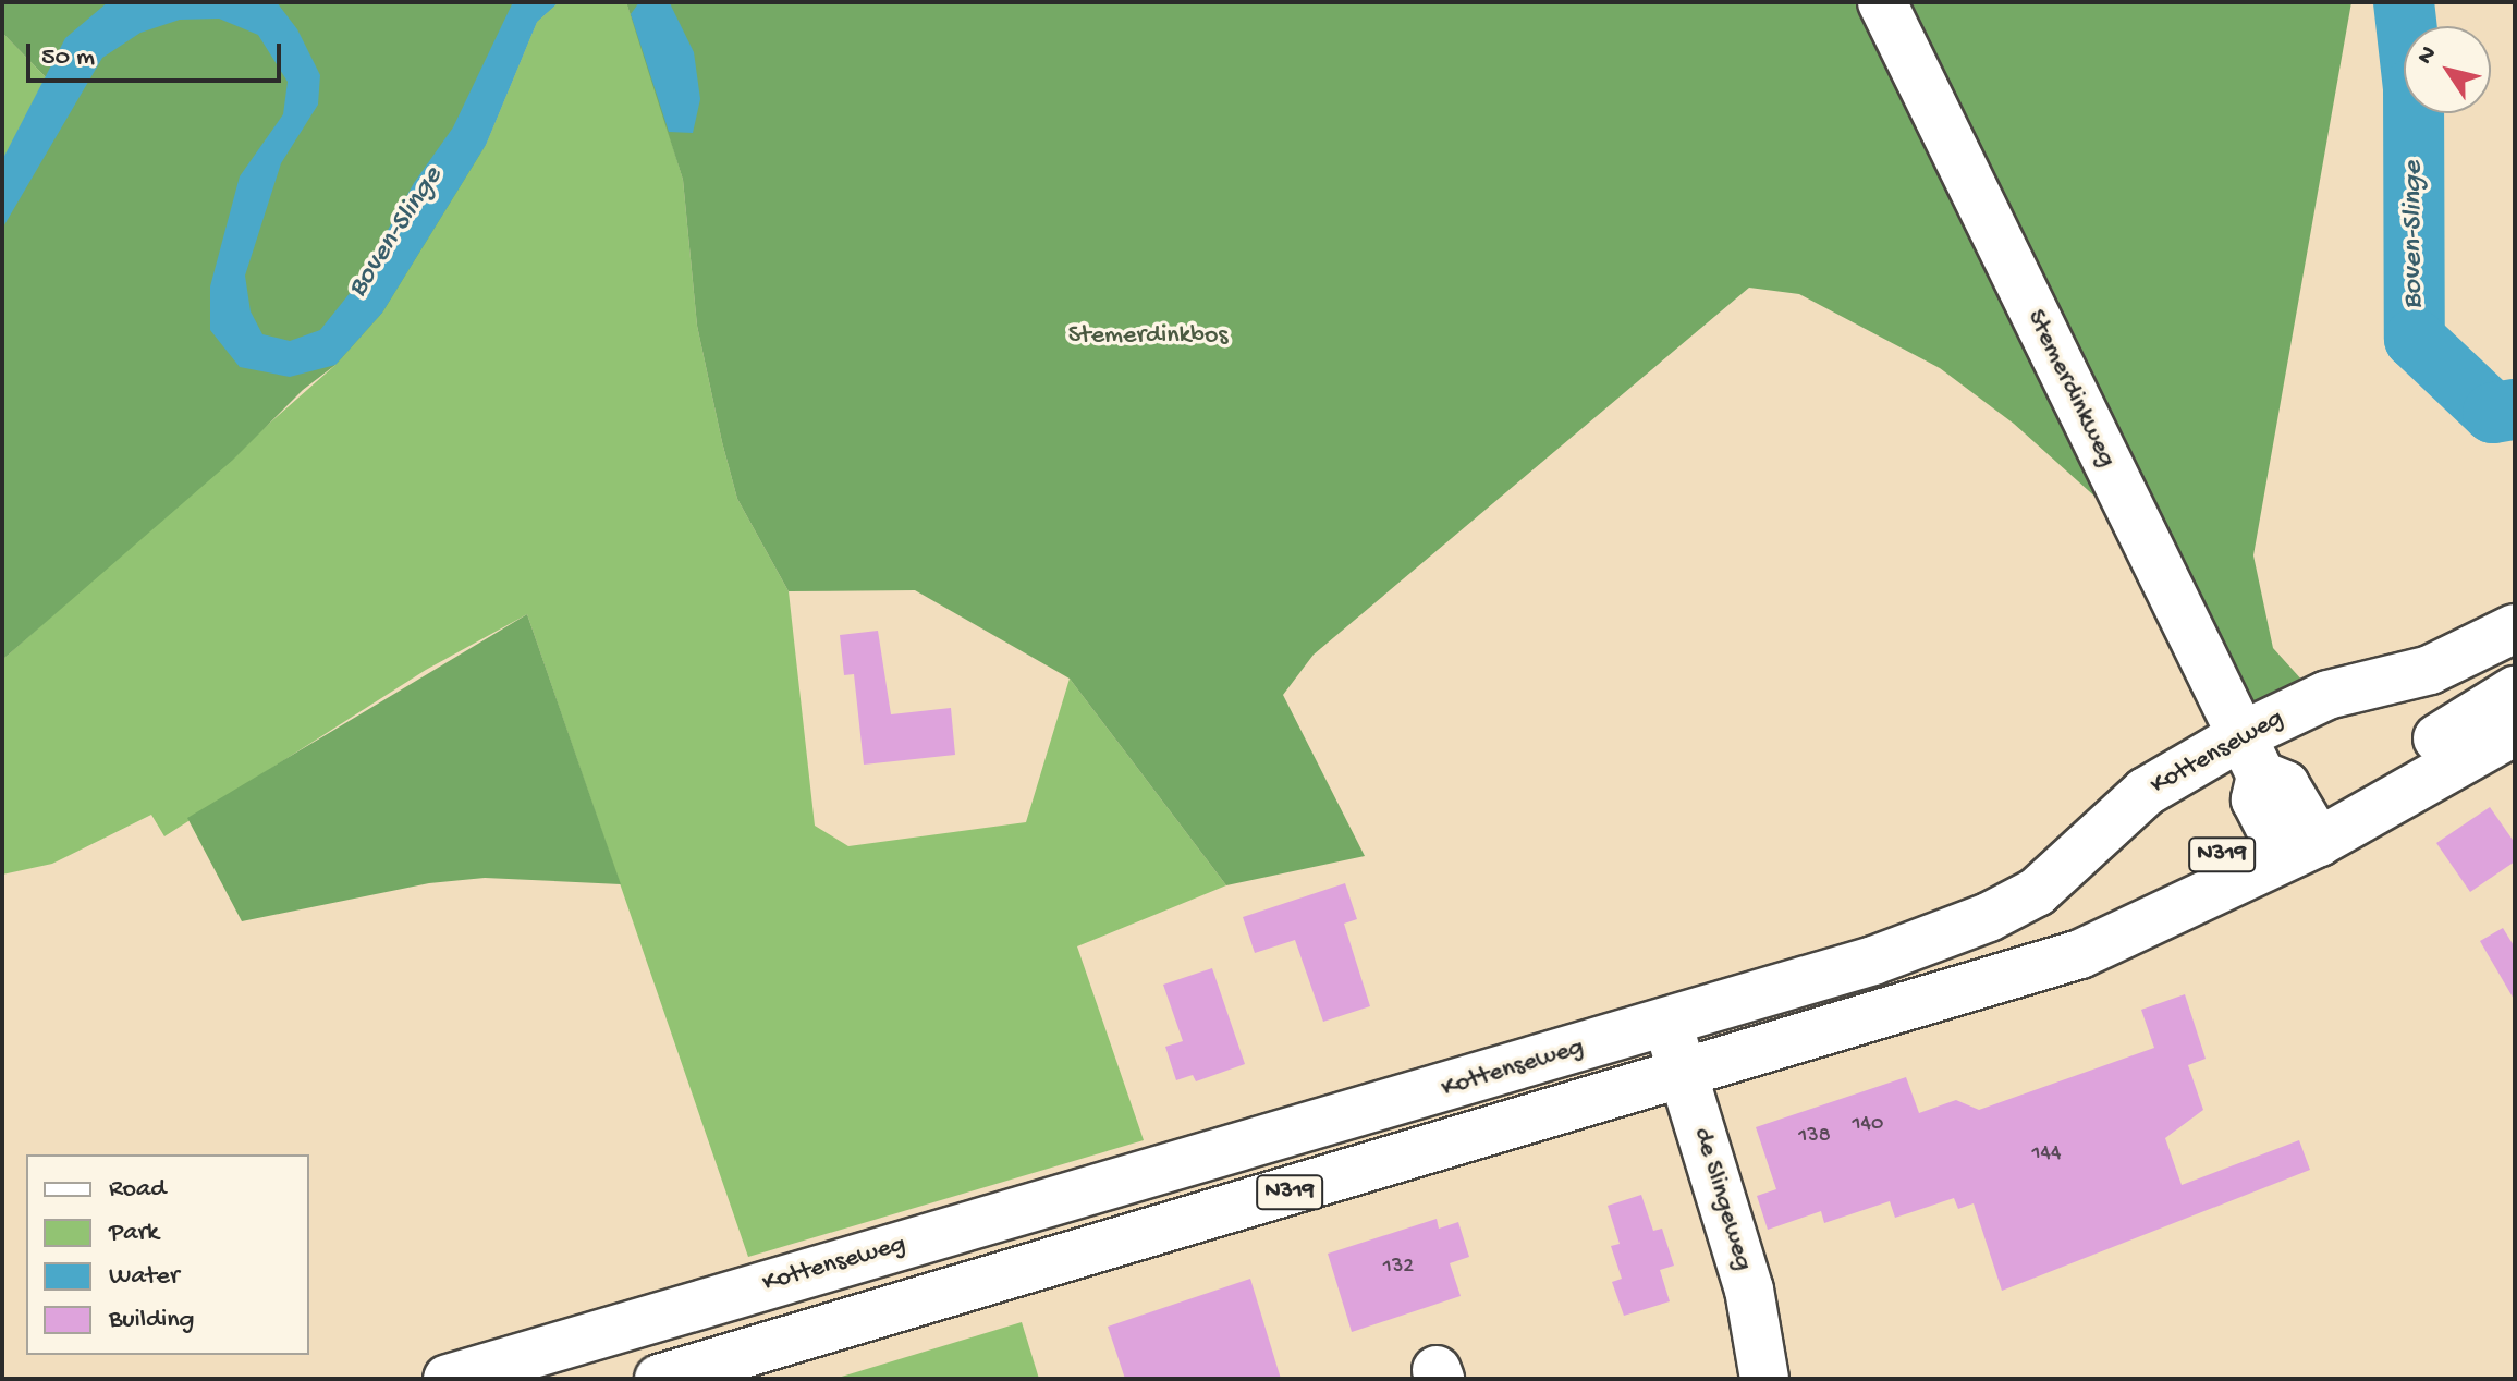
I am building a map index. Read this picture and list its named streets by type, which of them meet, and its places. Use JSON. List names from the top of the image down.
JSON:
{
  "streets": {
    "street": [
      "Stemerdinkweg",
      "Kottenseweg",
      "N319",
      "de Slingeweg"
    ]
  },
  "crossings": [
    ["Stemerdinkweg", "Kottenseweg"],
    ["Stemerdinkweg", "N319"],
    ["Kottenseweg", "de Slingeweg"],
    ["N319", "de Slingeweg"]
  ],
  "water": ["Boven-Slinge"],
  "parks": ["Stemerdinkbos"],
  "house_numbers": [
    "140",
    "138",
    "144",
    "132"
  ],
  "legend": [
    "Road",
    "Park",
    "Water",
    "Building"
  ],
  "scale_bar": "50 m",
  "north": "top left"
}
